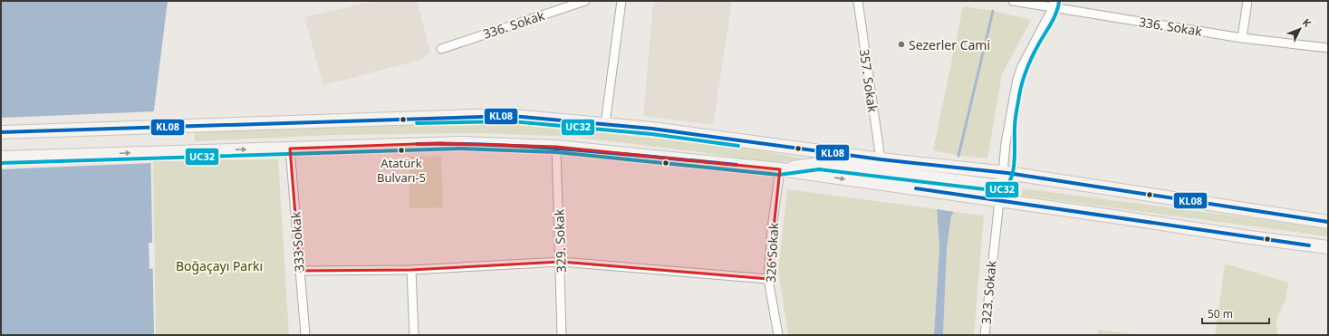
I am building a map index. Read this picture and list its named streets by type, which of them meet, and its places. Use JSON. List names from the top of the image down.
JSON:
{
  "streets": {
    "street": [
      "336. Sokak",
      "357. Sokak",
      "329. Sokak",
      "333 Sokak",
      "326 Sokak",
      "323. Sokak"
    ]
  },
  "parks": ["Boğaçayı Parkı"],
  "places": ["Sezerler Cami", "Atatürk Bulvarı-5"],
  "lines": ["transit line UC32", "transit line KL08"],
  "scale_bar": "50 m",
  "north": "top right"
}
